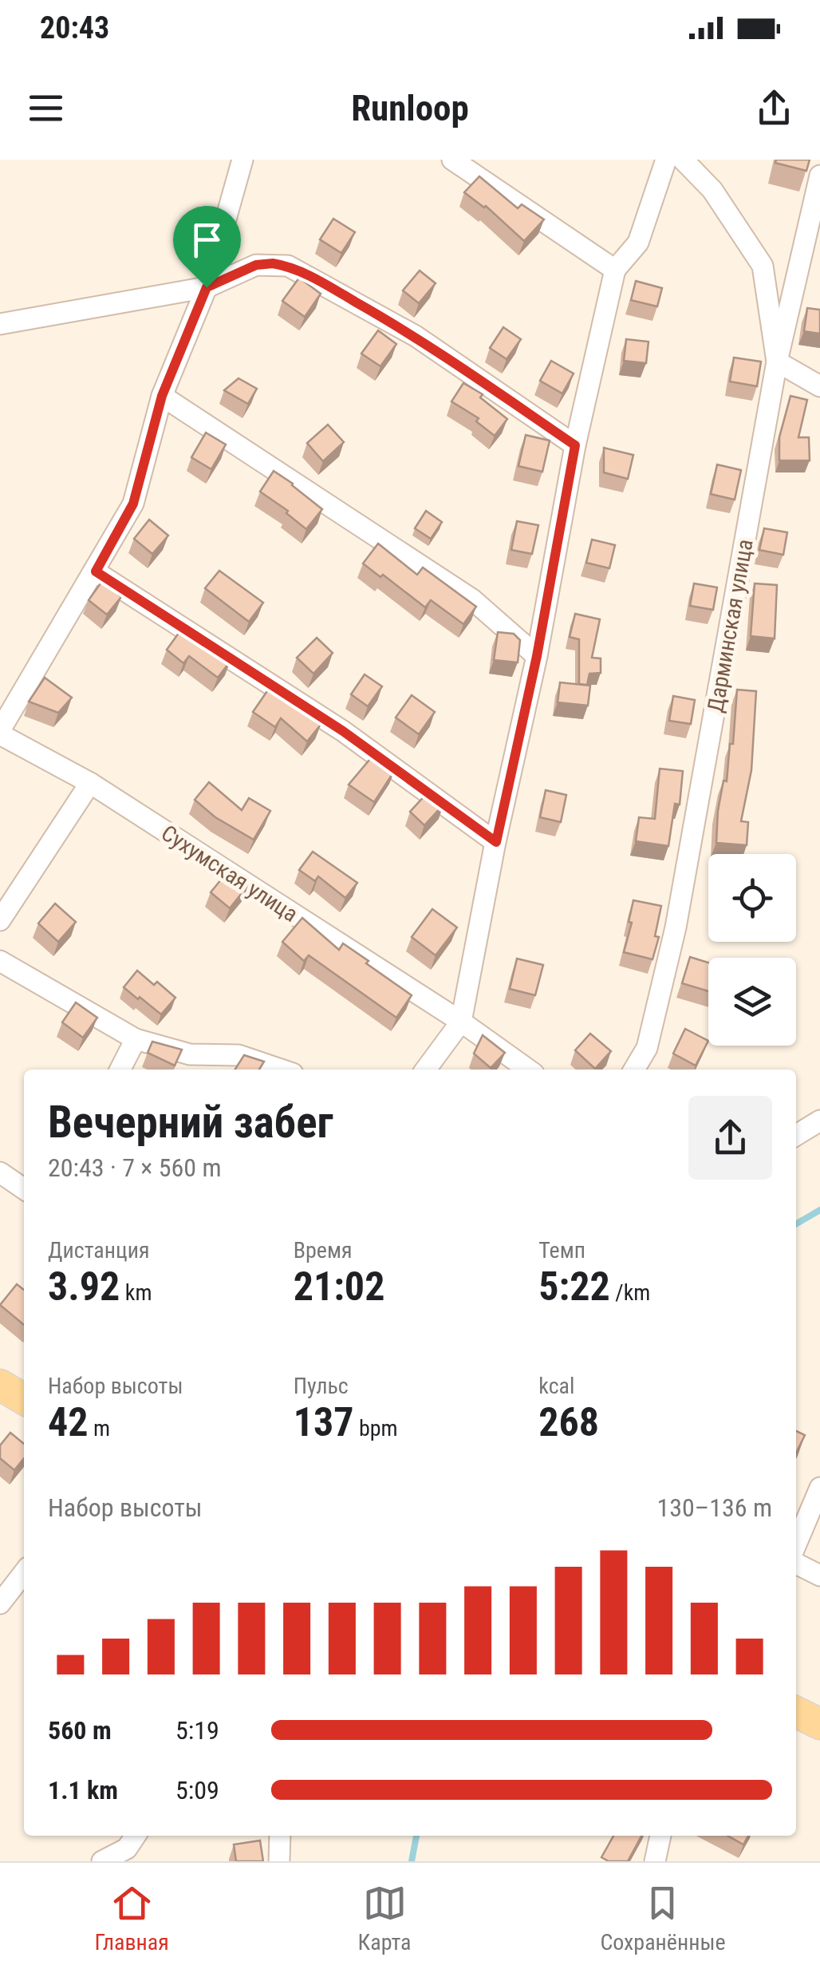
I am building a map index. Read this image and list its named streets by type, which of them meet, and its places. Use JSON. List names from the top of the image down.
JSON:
{
  "streets": {
    "street": ["Дарминская улица", "Сухумская улица"]
  },
  "page": {
    "status": "20:43",
    "header": "Runloop",
    "heading": ["Вечерний забег", "20:43 · 7 × 560 m"],
    "stats": [
      ["Дистанция", "3.92 km"],
      ["Время", "21:02"],
      ["Темп", "5:22 /km"],
      ["Набор высоты", "42 m"],
      ["Пульс", "137 bpm"],
      ["kcal", "268"]
    ],
    "chart": ["Набор высоты", "130–136 m"],
    "list": [
      {
        "name": "560 m",
        "note": "5:19"
      },
      {
        "name": "1.1 km",
        "note": "5:09"
      }
    ],
    "tabs": ["Главная", "Карта", "Сохранённые"]
  }
}
